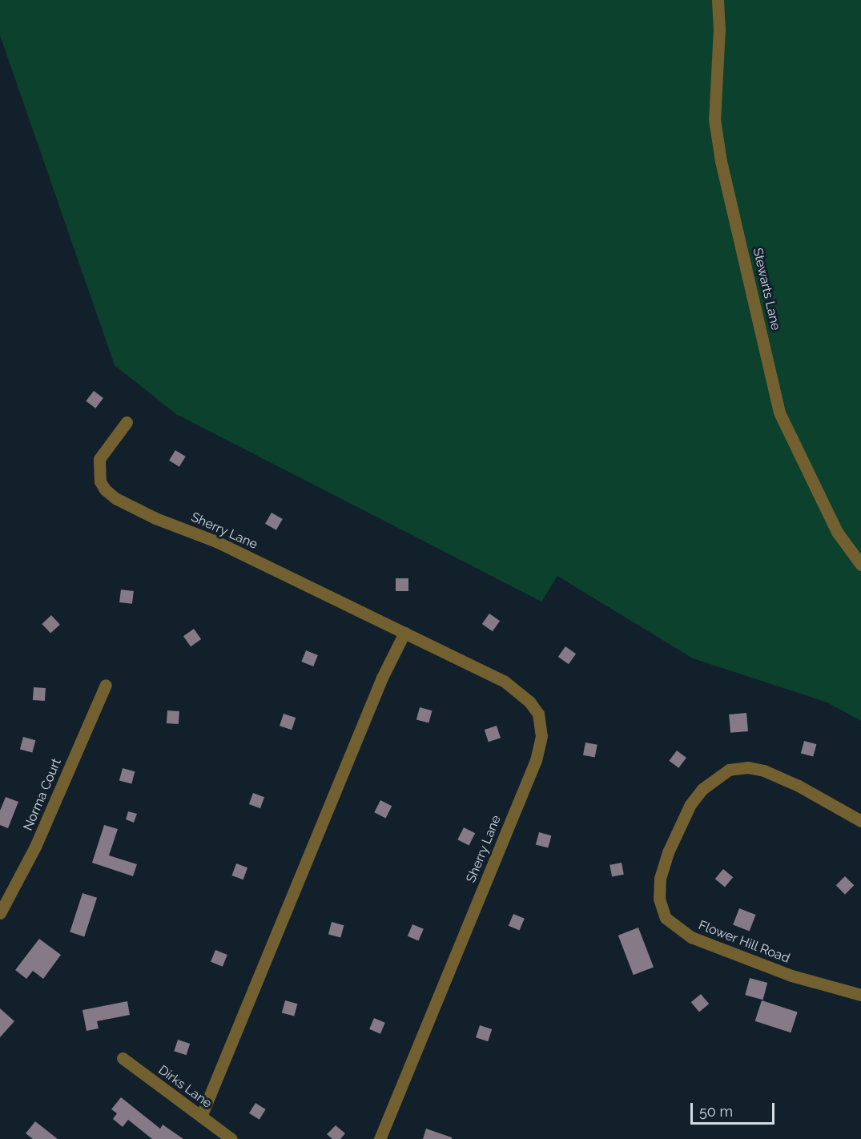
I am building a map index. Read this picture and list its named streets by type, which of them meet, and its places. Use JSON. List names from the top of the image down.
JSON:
{
  "streets": {
    "street": [
      "Stewarts Lane",
      "Sherry Lane",
      "Norma Court",
      "Flower Hill Road",
      "Dirks Lane"
    ]
  },
  "scale_bar": "50 m"
}
